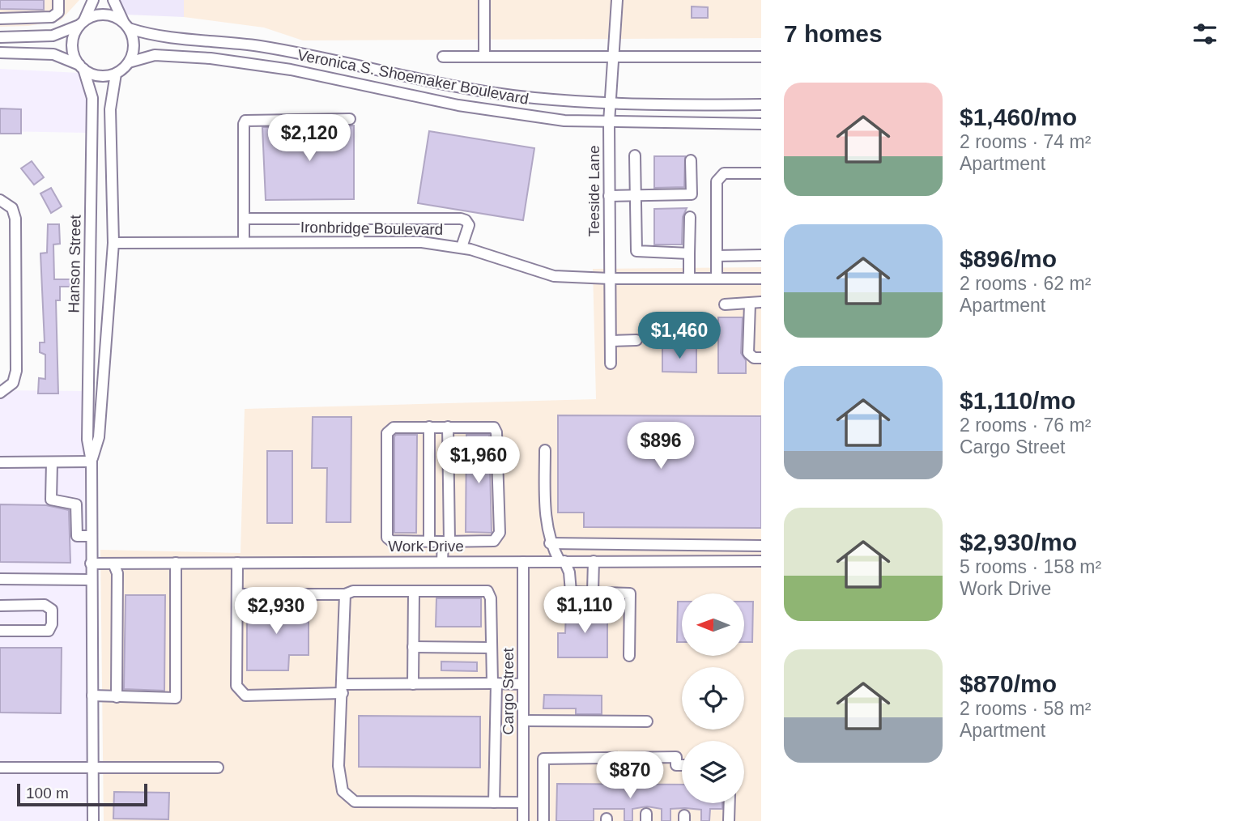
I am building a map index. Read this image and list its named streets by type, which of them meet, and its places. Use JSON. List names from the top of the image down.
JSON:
{
  "streets": {
    "street": [
      "Veronica S. Shoemaker Boulevard",
      "Teeside Lane",
      "Ironbridge Boulevard",
      "Hanson Street",
      "Work Drive",
      "Cargo Street"
    ]
  },
  "crossings": [
    ["Veronica S. Shoemaker Boulevard", "Teeside Lane"],
    ["Veronica S. Shoemaker Boulevard", "Hanson Street"],
    ["Teeside Lane", "Ironbridge Boulevard"],
    ["Ironbridge Boulevard", "Hanson Street"],
    ["Hanson Street", "Work Drive"],
    ["Work Drive", "Cargo Street"]
  ],
  "scale_bar": "100 m",
  "north": "left",
  "page": {
    "heading": "7 homes",
    "list": [
      {
        "name": "$1,460/mo",
        "note": "2 rooms · 74 m² · Apartment"
      },
      {
        "name": "$896/mo",
        "note": "2 rooms · 62 m² · Apartment"
      },
      {
        "name": "$1,110/mo",
        "note": "2 rooms · 76 m² · Cargo Street"
      },
      {
        "name": "$2,930/mo",
        "note": "5 rooms · 158 m² · Work Drive"
      },
      {
        "name": "$870/mo",
        "note": "2 rooms · 58 m² · Apartment"
      }
    ],
    "price": [
      "$2,120",
      "$1,460",
      "$896",
      "$1,960",
      "$1,110",
      "$2,930",
      "$870"
    ],
    "scale": "100 m"
  }
}
